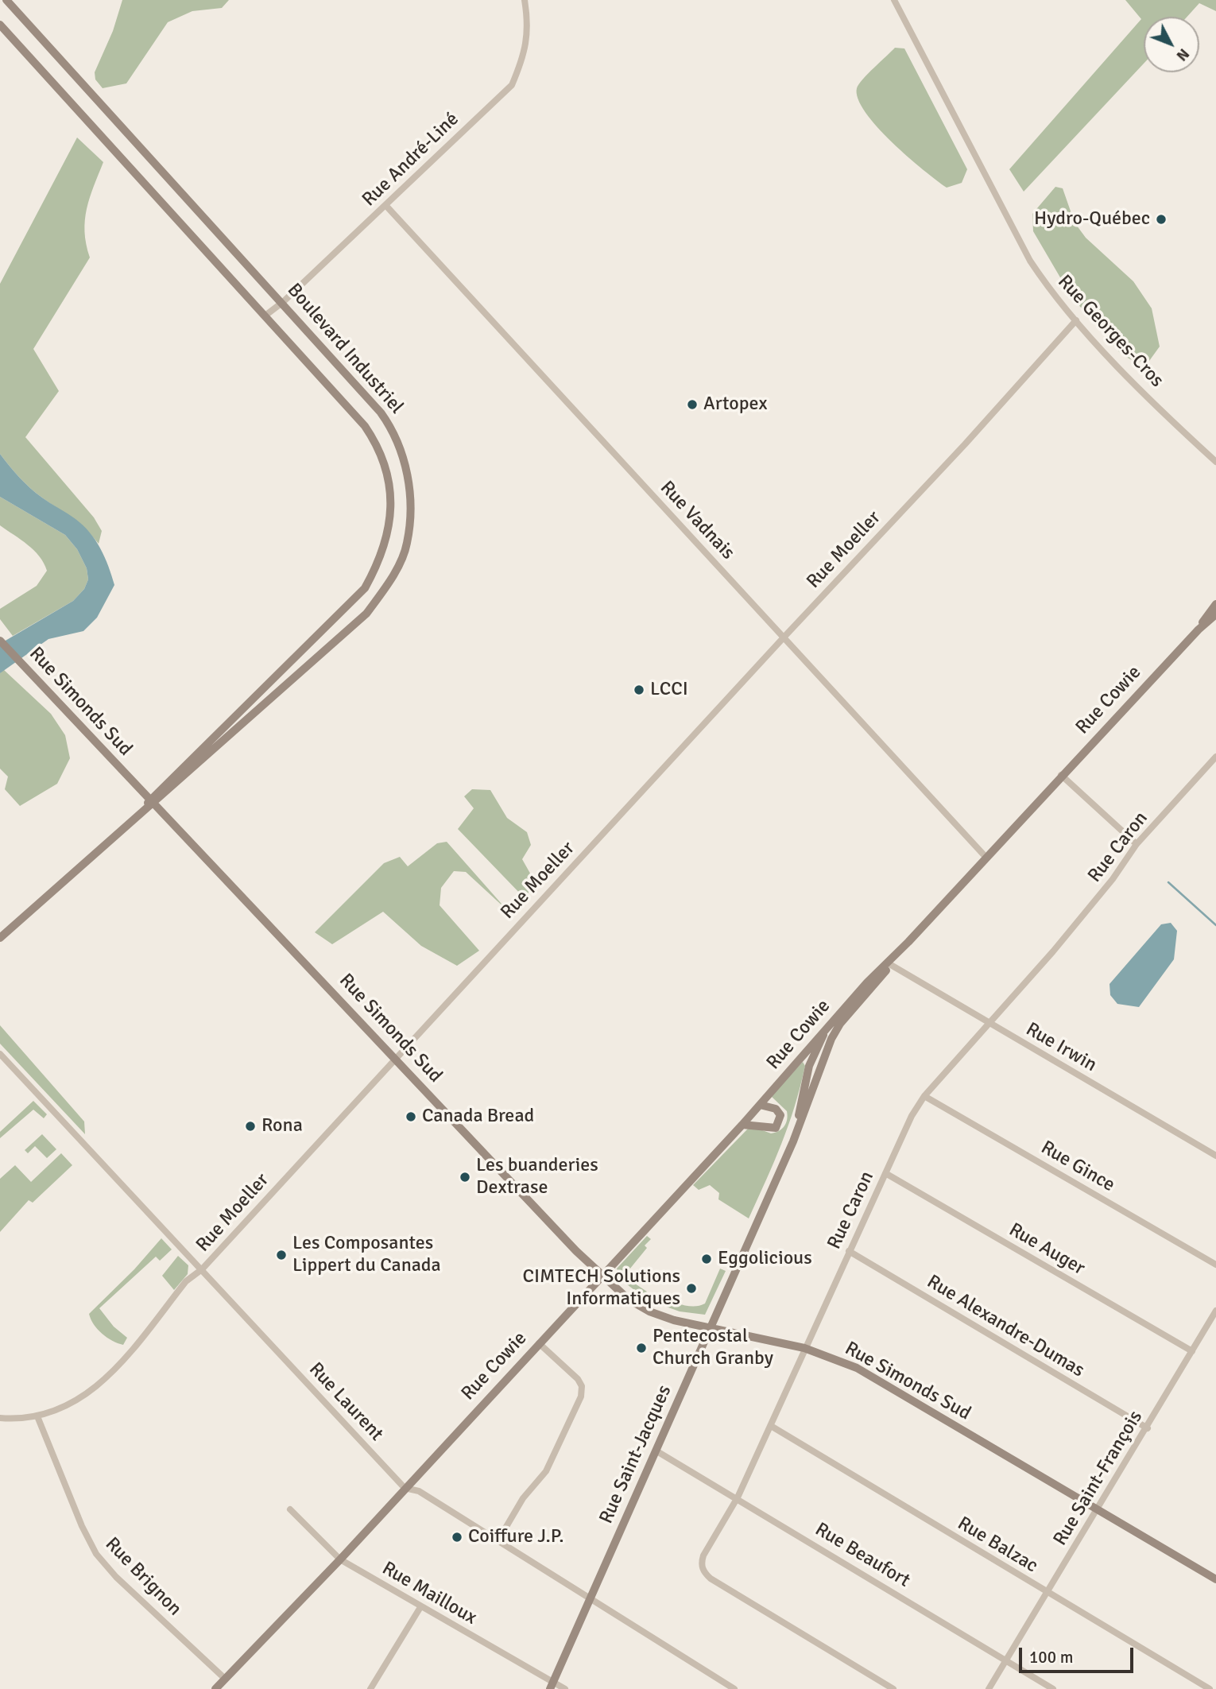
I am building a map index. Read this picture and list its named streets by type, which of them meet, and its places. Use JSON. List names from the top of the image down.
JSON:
{
  "streets": {
    "street": [
      "Rue André-Liné",
      "Rue Georges-Cros",
      "Boulevard Industriel",
      "Rue Vadnais",
      "Rue Moeller",
      "Rue Cowie",
      "Rue Simonds Sud",
      "Rue Caron",
      "Rue Irwin",
      "Rue Gince",
      "Rue Auger",
      "Rue Alexandre-Dumas",
      "Rue Laurent",
      "Rue Saint-Jacques",
      "Rue Saint-François",
      "Rue Balzac",
      "Rue Beaufort",
      "Rue Brignon",
      "Rue Mailloux"
    ]
  },
  "crossings": [
    ["Rue André-Liné", "Boulevard Industriel"],
    ["Rue André-Liné", "Rue Vadnais"],
    ["Rue Georges-Cros", "Rue Moeller"],
    ["Boulevard Industriel", "Rue Simonds Sud"],
    ["Rue Vadnais", "Rue Moeller"],
    ["Rue Vadnais", "Rue Cowie"],
    ["Rue Moeller", "Rue Simonds Sud"],
    ["Rue Moeller", "Rue Laurent"],
    ["Rue Moeller", "Rue Brignon"],
    ["Rue Cowie", "Rue Simonds Sud"],
    ["Rue Cowie", "Rue Irwin"],
    ["Rue Cowie", "Rue Laurent"],
    ["Rue Cowie", "Rue Saint-Jacques"],
    ["Rue Cowie", "Rue Brignon"],
    ["Rue Cowie", "Rue Mailloux"],
    ["Rue Simonds Sud", "Rue Caron"],
    ["Rue Simonds Sud", "Rue Saint-Jacques"],
    ["Rue Simonds Sud", "Rue Saint-François"],
    ["Rue Caron", "Rue Irwin"],
    ["Rue Caron", "Rue Gince"],
    ["Rue Caron", "Rue Auger"],
    ["Rue Caron", "Rue Alexandre-Dumas"],
    ["Rue Caron", "Rue Balzac"],
    ["Rue Caron", "Rue Beaufort"],
    ["Rue Irwin", "Rue Saint-Jacques"],
    ["Rue Auger", "Rue Saint-François"],
    ["Rue Alexandre-Dumas", "Rue Saint-François"],
    ["Rue Laurent", "Rue Saint-Jacques"],
    ["Rue Saint-Jacques", "Rue Beaufort"],
    ["Rue Saint-Jacques", "Rue Mailloux"],
    ["Rue Saint-François", "Rue Balzac"],
    ["Rue Saint-François", "Rue Beaufort"]
  ],
  "places": [
    "Hydro-Québec",
    "Artopex",
    "LCCI",
    "Canada Bread",
    "Rona",
    "Les buanderies Dextrase",
    "Les Composantes Lippert du Canada",
    "Eggolicious",
    "CIMTECH Solutions Informatiques",
    "Pentecostal Church Granby",
    "Coiffure J.P."
  ],
  "scale_bar": "100 m",
  "north": "bottom right"
}
